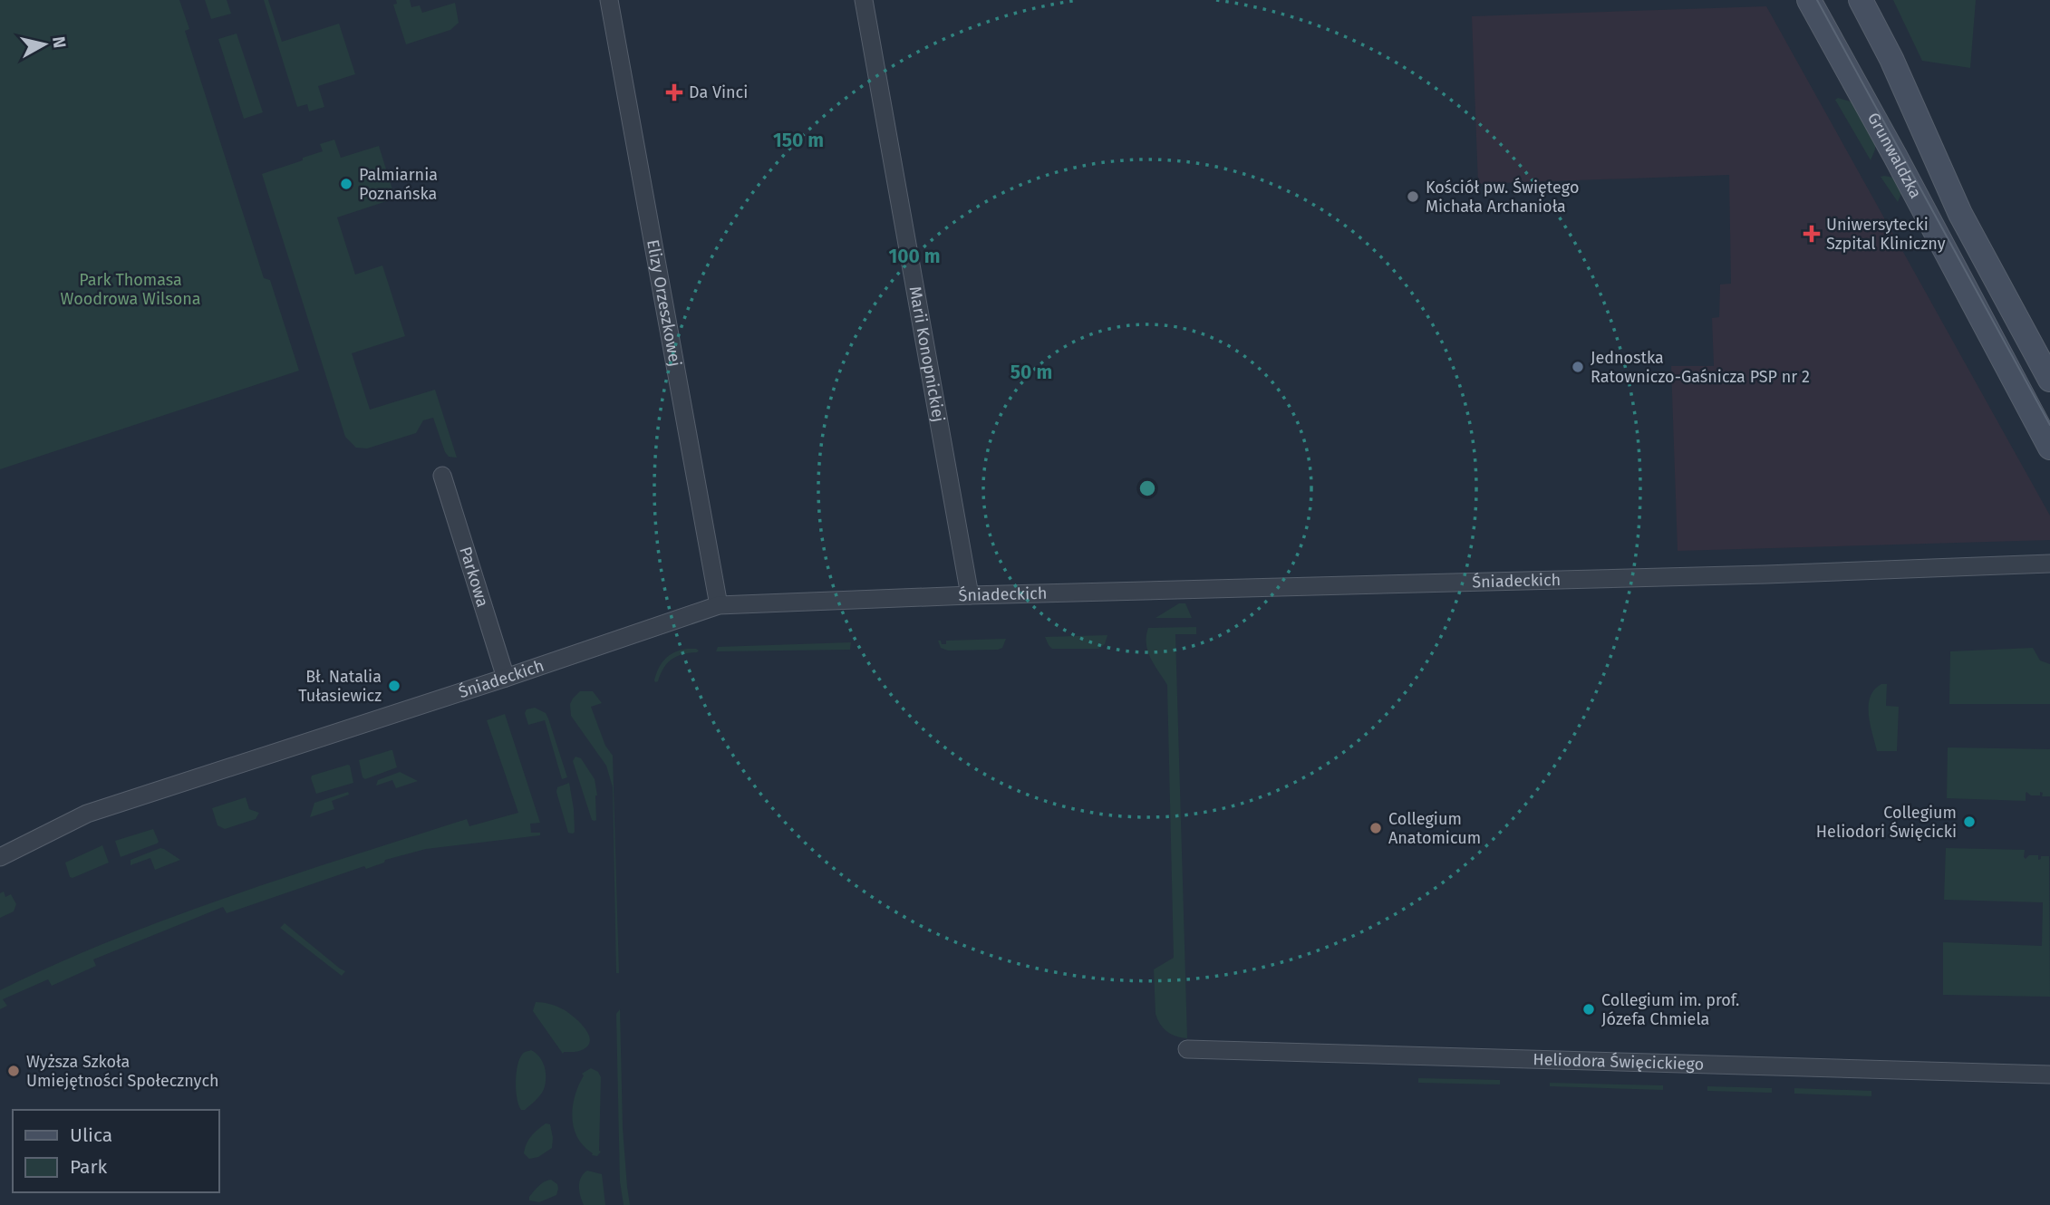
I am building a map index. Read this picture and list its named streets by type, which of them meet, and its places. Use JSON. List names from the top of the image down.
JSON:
{
  "streets": {
    "street": [
      "Grunwaldzka",
      "Elizy Orzeszkowej",
      "Marii Konopnickiej",
      "Parkowa",
      "Śniadeckich",
      "Heliodora Święcickiego"
    ]
  },
  "crossings": [
    ["Elizy Orzeszkowej", "Śniadeckich"],
    ["Marii Konopnickiej", "Śniadeckich"],
    ["Parkowa", "Śniadeckich"]
  ],
  "parks": ["Park Thomasa Woodrowa Wilsona"],
  "places": {
    "health": ["Da Vinci", "Uniwersytecki Szpital Kliniczny"],
    "other": [
      "Palmiarnia Poznańska",
      "Kościół pw. Świętego Michała Archanioła",
      "Jednostka Ratowniczo-Gaśnicza PSP nr 2",
      "Bł. Natalia Tułasiewicz",
      "Collegium Heliodori Święcicki",
      "Collegium Anatomicum",
      "Collegium im. prof. Józefa Chmiela",
      "Wyższa Szkoła Umiejętności Społecznych"
    ]
  },
  "legend": ["Ulica", "Park"],
  "north": "right",
  "rings": ["150 m", "100 m", "50 m"]
}
